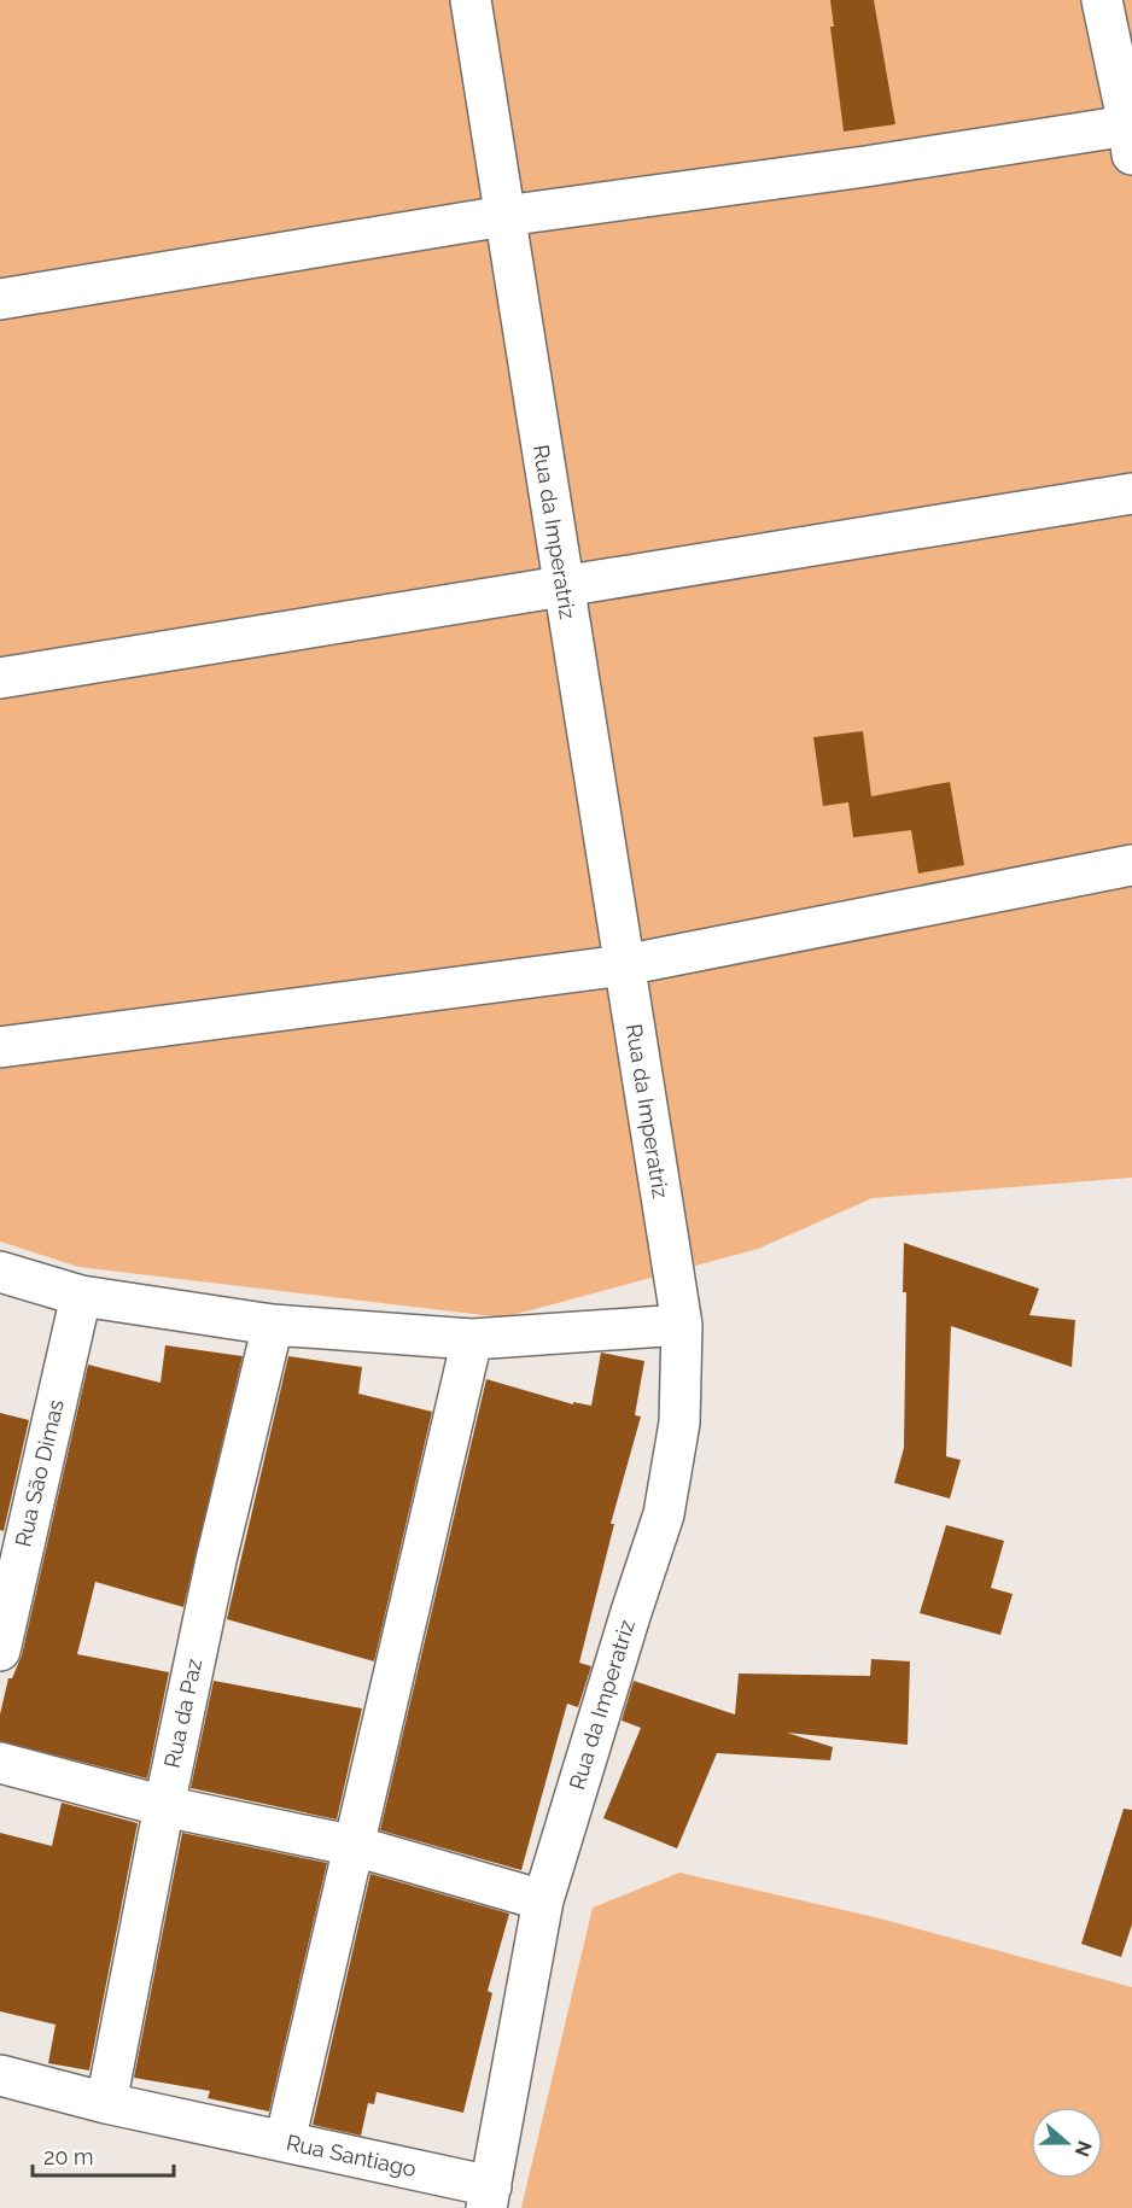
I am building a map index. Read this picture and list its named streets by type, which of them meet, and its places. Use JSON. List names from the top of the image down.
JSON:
{
  "streets": {
    "street": [
      "Rua da Imperatriz",
      "Rua São Dimas",
      "Rua da Paz",
      "Rua Santiago"
    ]
  },
  "crossings": [
    ["Rua da Imperatriz", "Rua Santiago"],
    ["Rua da Paz", "Rua Santiago"]
  ],
  "scale_bar": "20 m",
  "north": "right"
}
